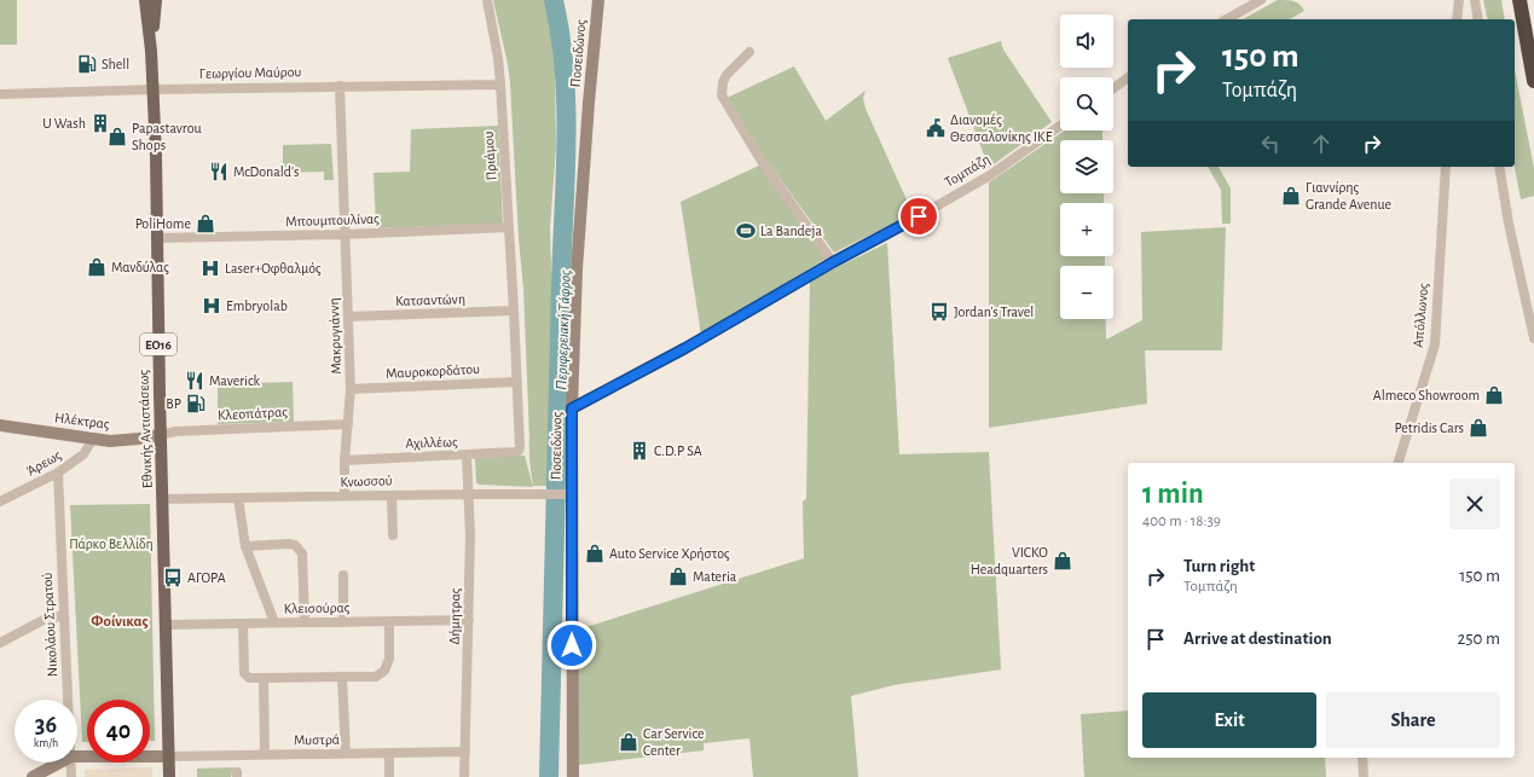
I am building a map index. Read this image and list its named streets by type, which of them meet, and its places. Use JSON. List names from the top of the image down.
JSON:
{
  "streets": {
    "main road": ["ΕΟ16", "Εθνικής Αντιστάσεως"],
    "street": [
      "Ποσειδώνος",
      "Γεωργίου Μαύρου",
      "Πριάμου",
      "Τομπάζη",
      "Μπουμπουλίνας",
      "Κατσαντώνη",
      "Απόλλωνος",
      "Μακρυγιάννη",
      "Μαυροκορδάτου",
      "Κλεοπάτρας",
      "Ηλέκτρας",
      "Αχιλλέως",
      "Άρεως",
      "Κνωσσού",
      "Κλεισούρας",
      "Δήμητρας",
      "Νικολάου Στρατού",
      "Μυστρά"
    ]
  },
  "crossings": [
    ["Ποσειδώνος", "Τομπάζη"],
    ["Ποσειδώνος", "Κνωσσού"],
    ["Γεωργίου Μαύρου", "Πριάμου"],
    ["Γεωργίου Μαύρου", "Μακρυγιάννη"],
    ["Γεωργίου Μαύρου", "Εθνικής Αντιστάσεως"],
    ["Πριάμου", "Μπουμπουλίνας"],
    ["Πριάμου", "Κατσαντώνη"],
    ["Πριάμου", "Μαυροκορδάτου"],
    ["Πριάμου", "Αχιλλέως"],
    ["Μπουμπουλίνας", "Μακρυγιάννη"],
    ["Μπουμπουλίνας", "Εθνικής Αντιστάσεως"],
    ["Κατσαντώνη", "Μακρυγιάννη"],
    ["Μακρυγιάννη", "Μαυροκορδάτου"],
    ["Μακρυγιάννη", "Κλεοπάτρας"],
    ["Μακρυγιάννη", "Αχιλλέως"],
    ["Μακρυγιάννη", "Κνωσσού"],
    ["Κλεοπάτρας", "Ηλέκτρας"],
    ["Κλεοπάτρας", "Εθνικής Αντιστάσεως"],
    ["Ηλέκτρας", "Εθνικής Αντιστάσεως"],
    ["Ηλέκτρας", "Άρεως"],
    ["Εθνικής Αντιστάσεως", "Κνωσσού"],
    ["Εθνικής Αντιστάσεως", "Κλεισούρας"],
    ["Εθνικής Αντιστάσεως", "Μυστρά"],
    ["Αχιλλέως", "Δήμητρας"],
    ["Άρεως", "Νικολάου Στρατού"],
    ["Κνωσσού", "Δήμητρας"],
    ["Κλεισούρας", "Δήμητρας"],
    ["Δήμητρας", "Μυστρά"]
  ],
  "districts": ["Φοίνικας"],
  "water": ["Περιφερειακή Τάφρος"],
  "parks": ["Πάρκο Βελλίδη"],
  "places": {
    "fuel station": ["Shell", "BP"],
    "building": ["U Wash", "C.D.P SA"],
    "public building": ["Διανομές Θεσσαλονίκης ΙΚΕ"],
    "shop": [
      "Papastavrou Shops",
      "Γιαννίρης Grande Avenue",
      "PoliHome",
      "Μανδύλας",
      "Almeco Showroom",
      "Petridis Cars",
      "Auto Service Χρήστος",
      "VICKO Headquarters",
      "Materia",
      "Car Service Center"
    ],
    "restaurant": ["McDonald's", "Maverick"],
    "sports": ["La Bandeja"],
    "hospital": ["Laser+Οφθαλμός", "Embryolab"],
    "bus stop": ["Jordan's Travel", "ΑΓΟΡΑ"]
  },
  "page": {
    "map_buttons": ["+", "−"],
    "turn": ["150 m", "Τομπάζη"],
    "heading": ["1 min", "400 m · 18:39"],
    "list": [
      {
        "name": "Turn right",
        "note": "Τομπάζη",
        "value": "150 m"
      },
      {
        "name": "Arrive at destination",
        "value": "250 m"
      }
    ],
    "buttons": ["Exit", "Share"],
    "speed": "36 km/h",
    "limit": "40"
  }
}
